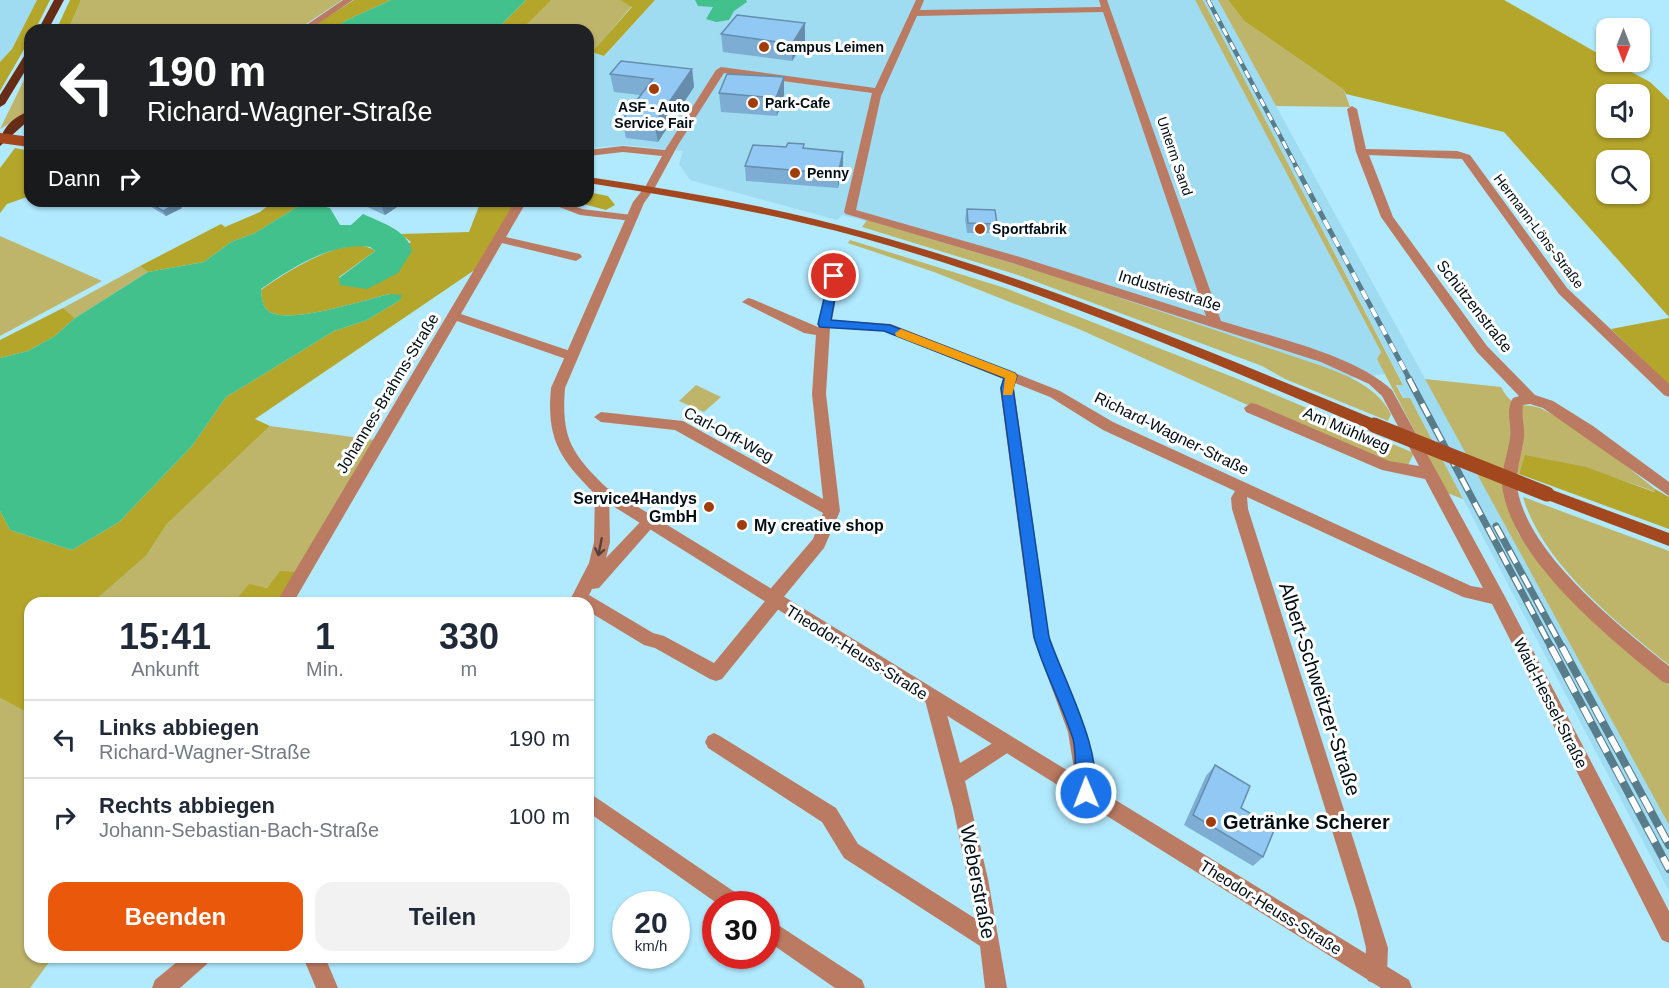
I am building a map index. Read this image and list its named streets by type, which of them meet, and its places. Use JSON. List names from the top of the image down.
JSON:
{
  "streets": {
    "street": [
      "Unterm Sand",
      "Hermann-Löns-Straße",
      "Industriestraße",
      "Schützenstraße",
      "Johannes-Brahms-Straße",
      "Am Mühlweg",
      "Richard-Wagner-Straße",
      "Carl-Orff-Weg",
      "Theodor-Heuss-Straße",
      "Albert-Schweitzer-Straße",
      "Waid-Hessel-Straße",
      "Weberstraße"
    ]
  },
  "crossings": [
    ["Unterm Sand", "Industriestraße"],
    ["Hermann-Löns-Straße", "Schützenstraße"],
    ["Industriestraße", "Am Mühlweg"],
    ["Industriestraße", "Theodor-Heuss-Straße"],
    ["Industriestraße", "Waid-Hessel-Straße"],
    ["Am Mühlweg", "Waid-Hessel-Straße"],
    ["Richard-Wagner-Straße", "Albert-Schweitzer-Straße"],
    ["Richard-Wagner-Straße", "Waid-Hessel-Straße"],
    ["Theodor-Heuss-Straße", "Albert-Schweitzer-Straße"],
    ["Theodor-Heuss-Straße", "Weberstraße"]
  ],
  "places": [
    "Campus Leimen",
    "ASF - Auto Service Fair",
    "Park-Cafe",
    "Penny",
    "Sportfabrik",
    "Service4Handys GmbH",
    "My creative shop",
    "Getränke Scherer"
  ],
  "north": "bottom",
  "page": {
    "turn": ["190 m", "Richard-Wagner-Straße"],
    "then": "Dann",
    "eta": [
      "15:41",
      "Ankunft",
      "1",
      "Min.",
      "330",
      "m"
    ],
    "list": [
      {
        "name": "Links abbiegen",
        "note": "Richard-Wagner-Straße",
        "value": "190 m"
      },
      {
        "name": "Rechts abbiegen",
        "note": "Johann-Sebastian-Bach-Straße",
        "value": "100 m"
      }
    ],
    "buttons": ["Beenden", "Teilen"],
    "speed": "20 km/h",
    "limit": "30"
  }
}
